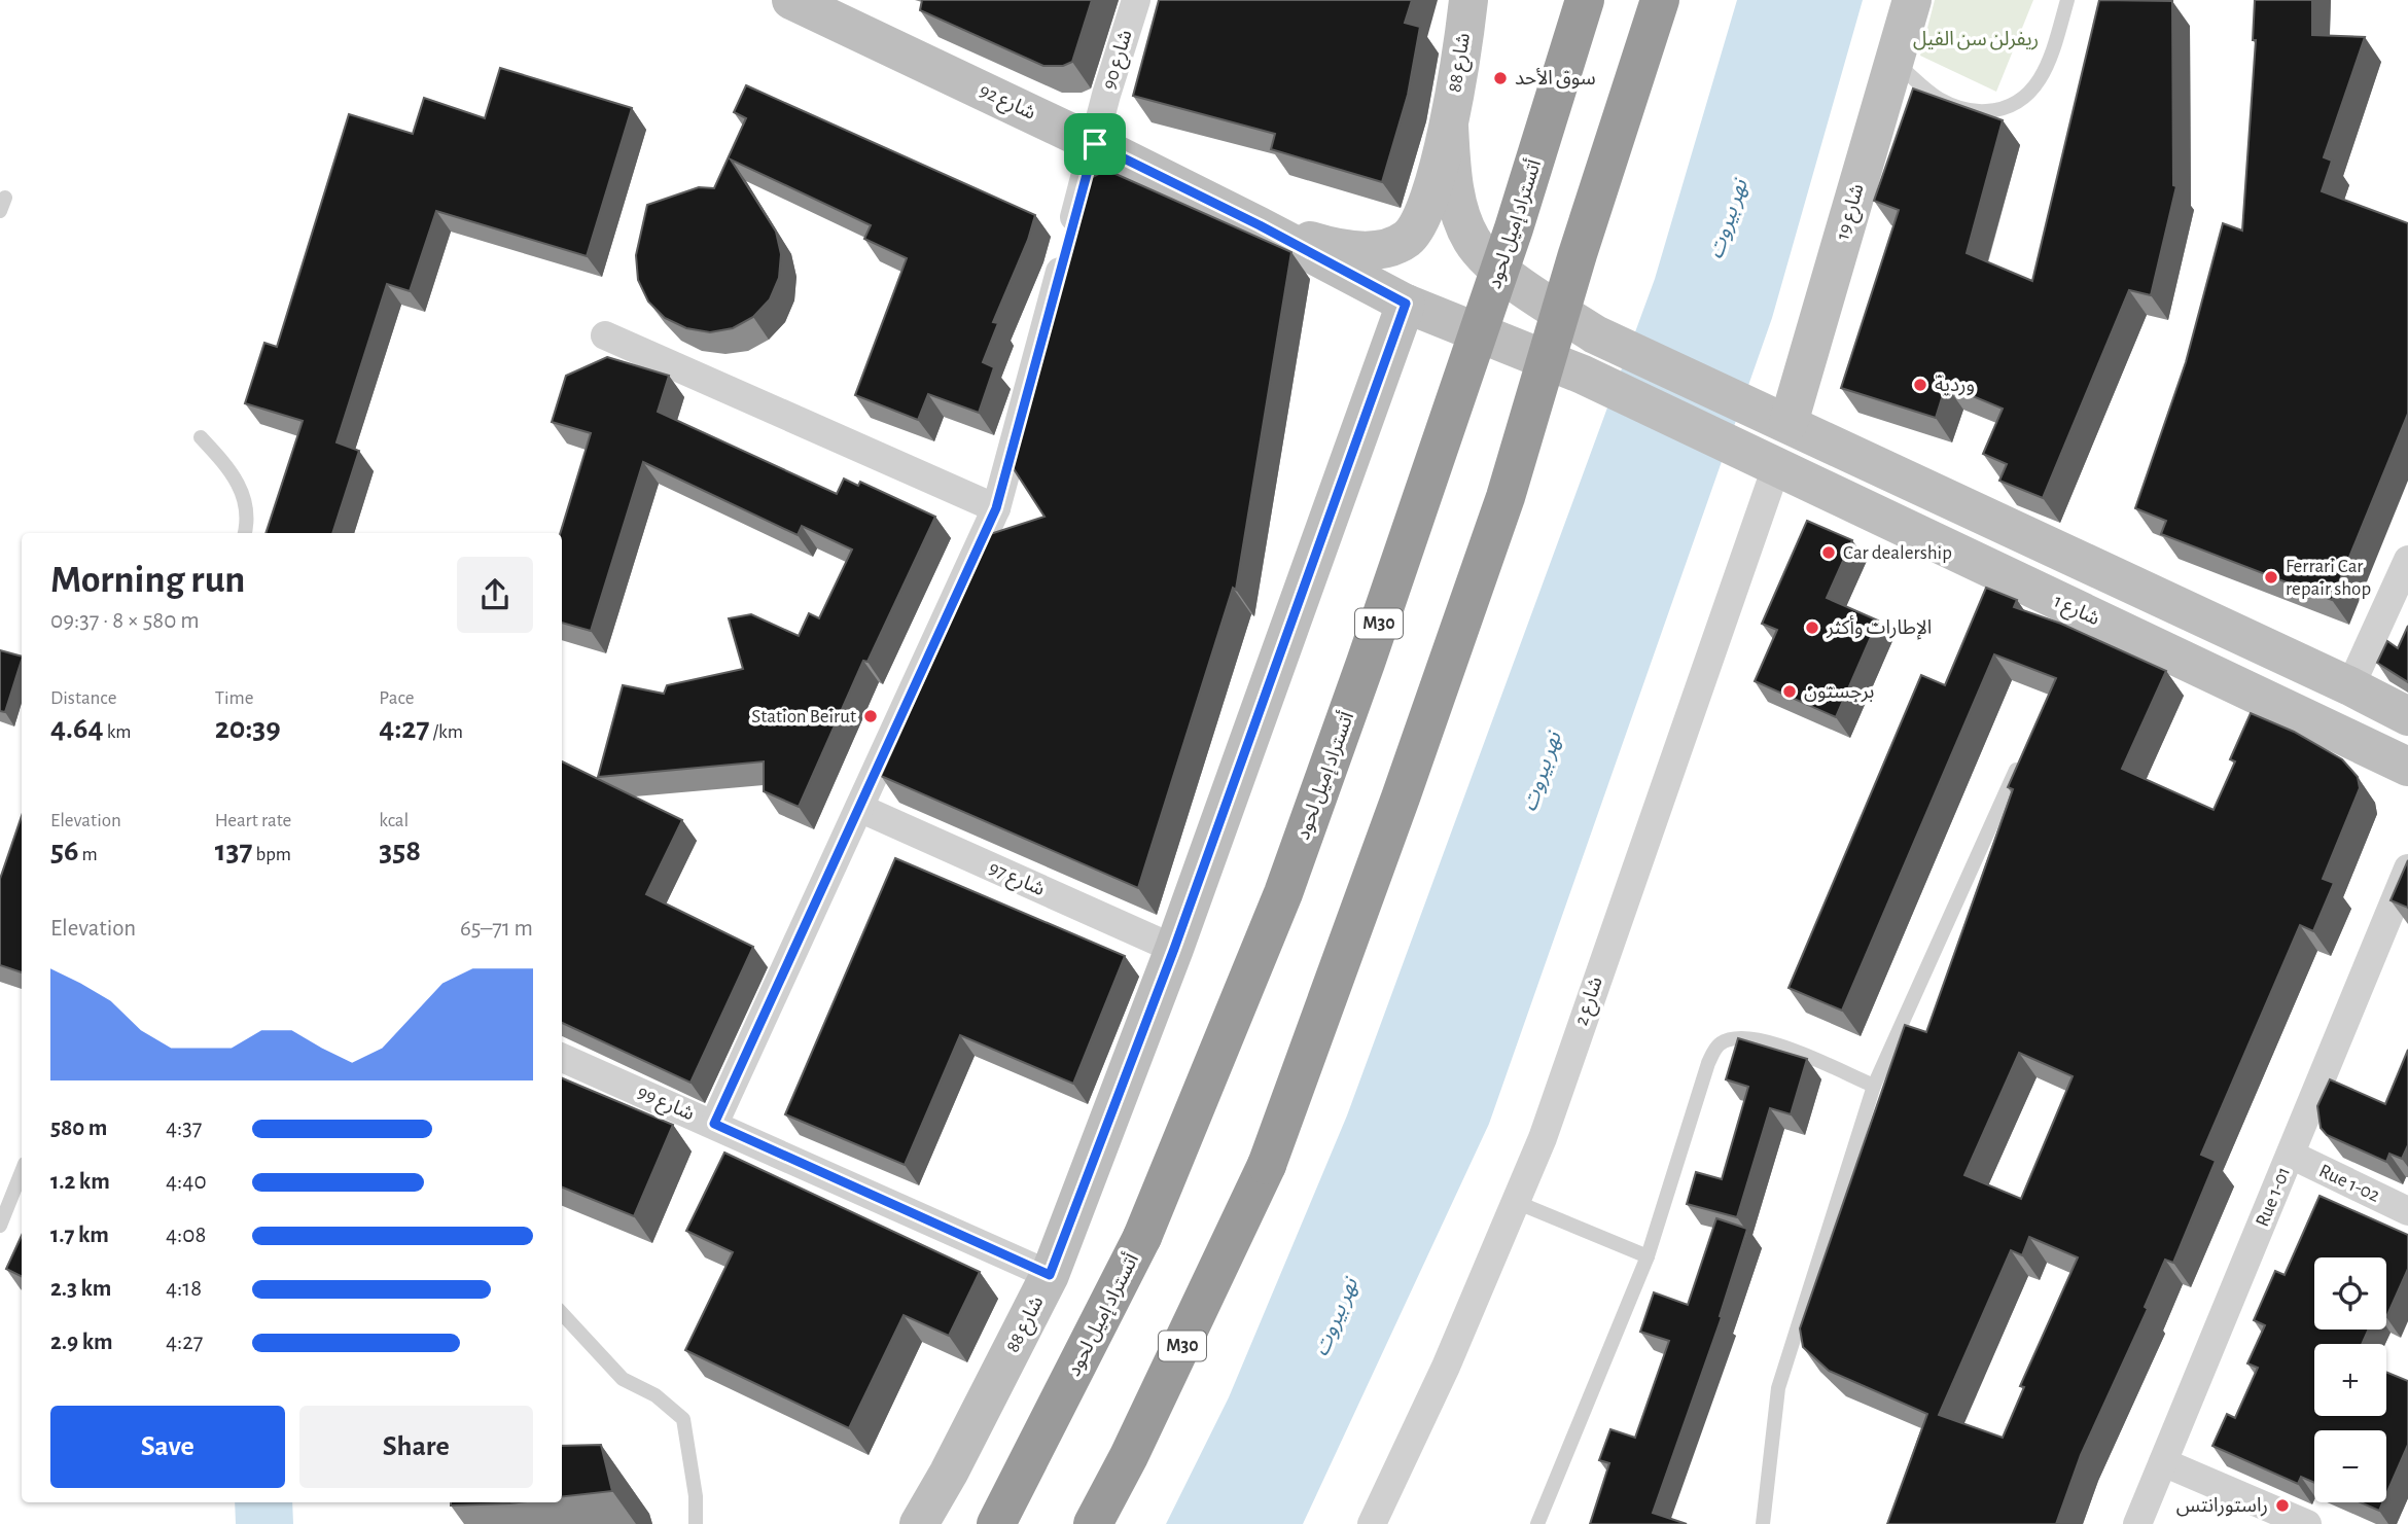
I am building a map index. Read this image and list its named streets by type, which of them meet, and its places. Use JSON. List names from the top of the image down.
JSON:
{
  "streets": {
    "highway": ["أتستراد إميل لحود", "M30"],
    "main road": [
      "شارع 88",
      "شارع 92",
      "شارع 19",
      "شارع 1"
    ],
    "street": [
      "شارع 90",
      "شارع 97",
      "شارع 2",
      "شارع 99",
      "Rue 1-02",
      "Rue 1-01"
    ]
  },
  "crossings": [
    ["شارع 90", "شارع 92"],
    ["شارع 90", "شارع 97"],
    ["شارع 90", "شارع 99"],
    ["شارع 88", "شارع 1"],
    ["شارع 88", "شارع 97"],
    ["شارع 88", "شارع 99"],
    ["شارع 92", "شارع 1"],
    ["شارع 1", "شارع 2"],
    ["Rue 1-02", "Rue 1-01"]
  ],
  "water": ["نهر بيروت"],
  "parks": ["ريفرلن سن الفيل"],
  "places": [
    "سوق الأحد",
    "وردية",
    "Car dealership",
    "Ferrari Car repair shop",
    "الإطارات وأكثر",
    "برجستون",
    "Station Beirut",
    "راستورانتس"
  ],
  "page": {
    "heading": ["Morning run", "09:37 · 8 × 580 m"],
    "stats": [
      ["Distance", "4.64 km"],
      ["Time", "20:39"],
      ["Pace", "4:27 /km"],
      ["Elevation", "56 m"],
      ["Heart rate", "137 bpm"],
      ["kcal", "358"]
    ],
    "chart": ["Elevation", "65–71 m"],
    "list": [
      {
        "name": "580 m",
        "note": "4:37"
      },
      {
        "name": "1.2 km",
        "note": "4:40"
      },
      {
        "name": "1.7 km",
        "note": "4:08"
      },
      {
        "name": "2.3 km",
        "note": "4:18"
      },
      {
        "name": "2.9 km",
        "note": "4:27"
      }
    ],
    "map_buttons": ["+", "−"],
    "buttons": ["Save", "Share"]
  }
}
